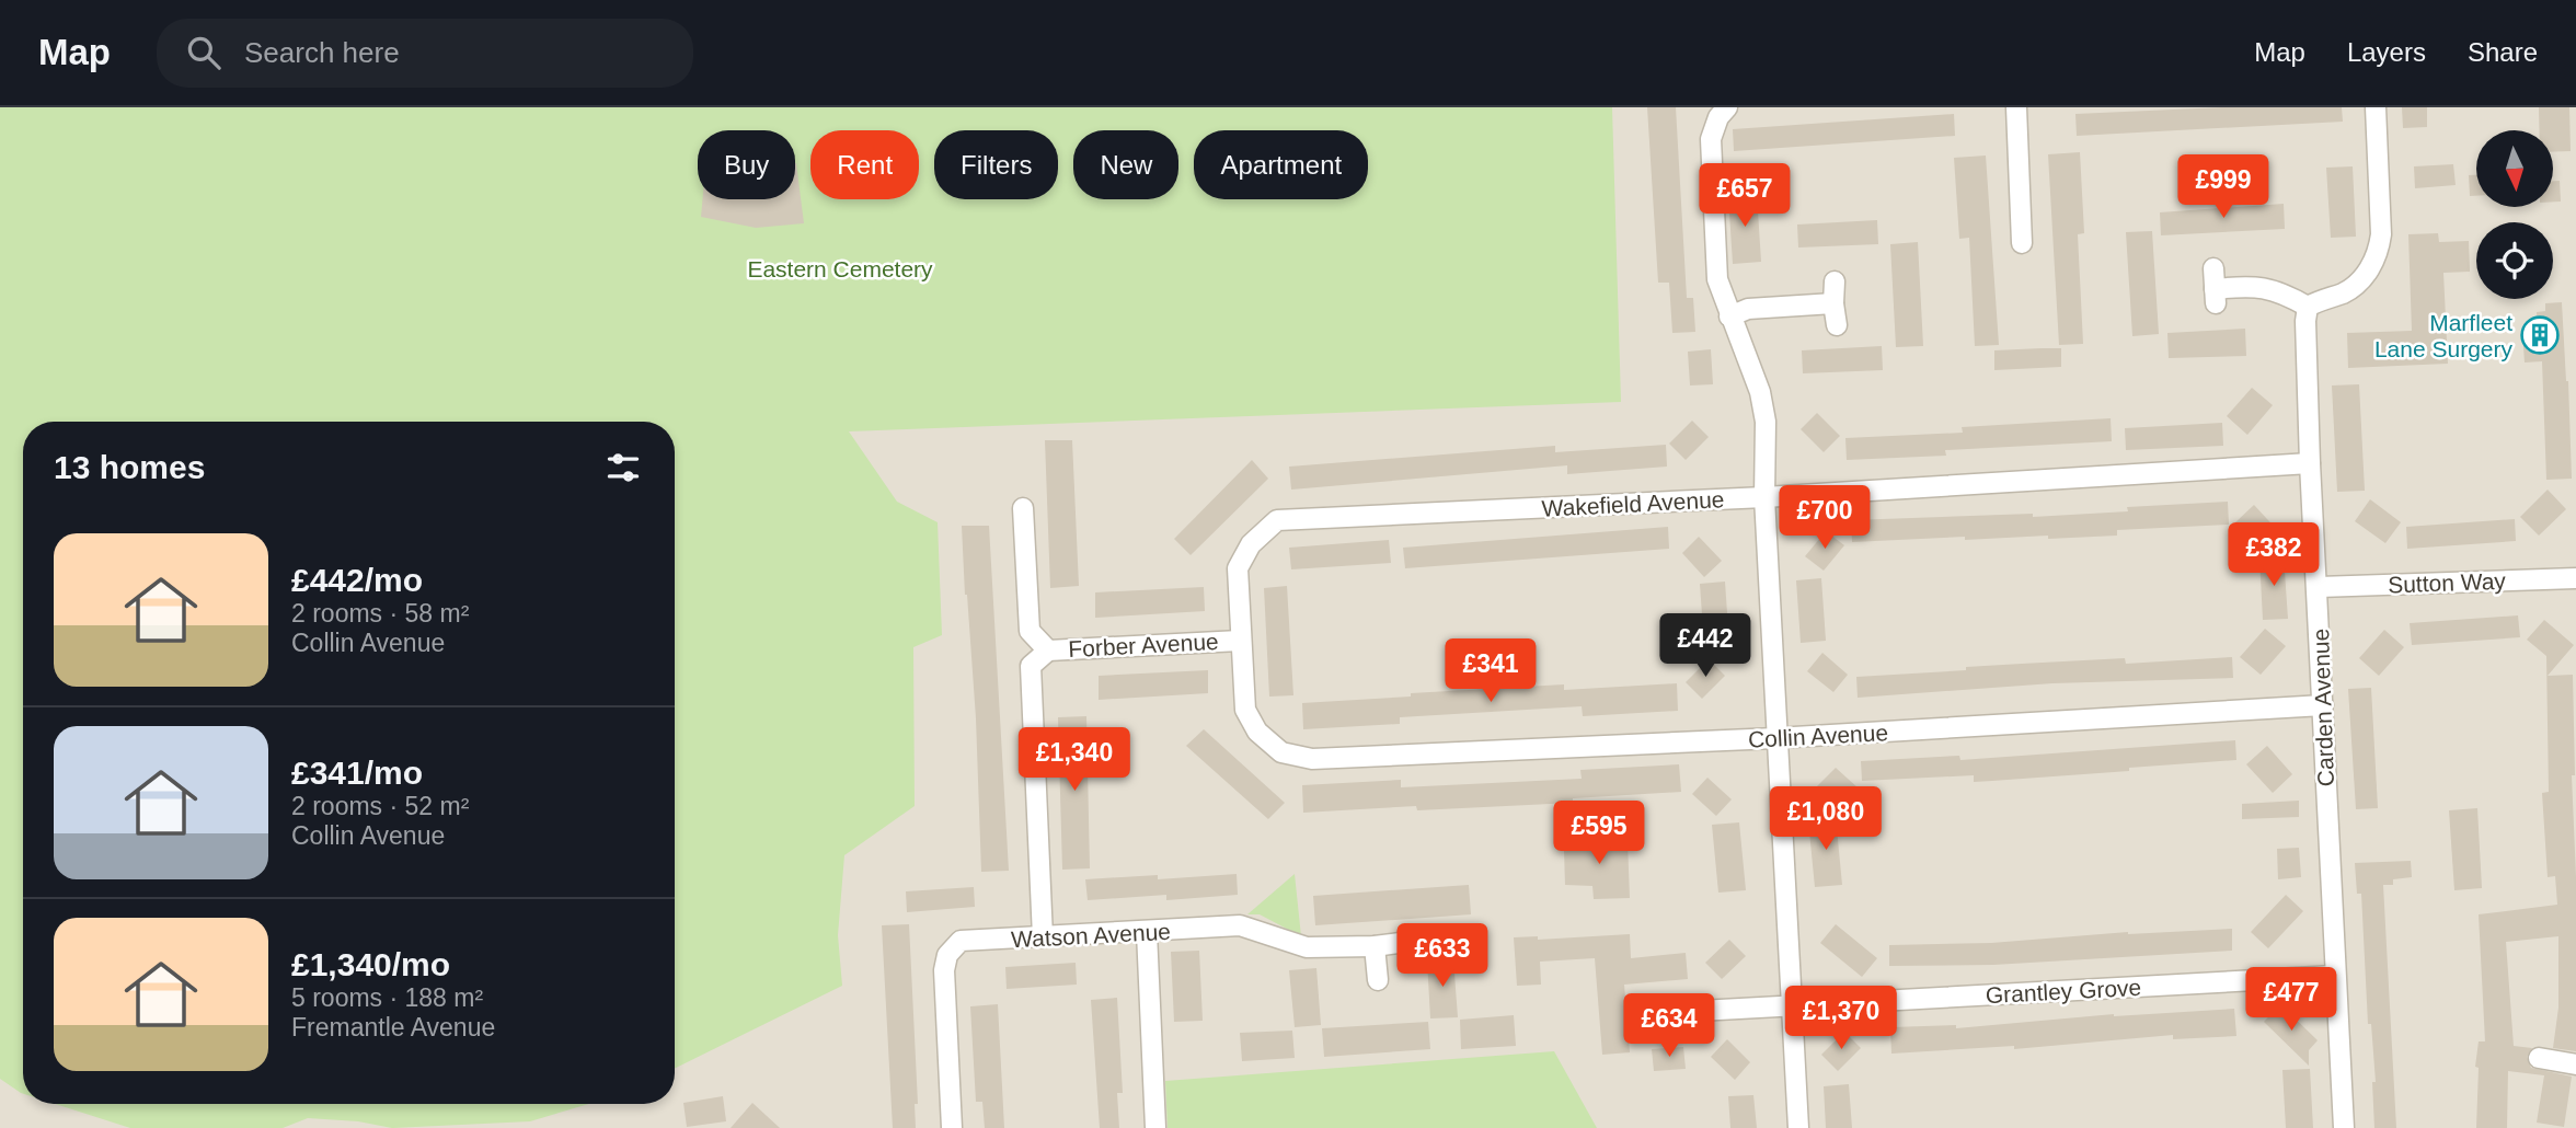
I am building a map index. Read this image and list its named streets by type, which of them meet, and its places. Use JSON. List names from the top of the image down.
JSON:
{
  "streets": {
    "street": [
      "Wakefield Avenue",
      "Sutton Way",
      "Forber Avenue",
      "Carden Avenue",
      "Collin Avenue",
      "Watson Avenue",
      "Grantley Grove"
    ]
  },
  "crossings": [
    ["Wakefield Avenue", "Carden Avenue"],
    ["Wakefield Avenue", "Collin Avenue"],
    ["Sutton Way", "Carden Avenue"],
    ["Forber Avenue", "Collin Avenue"],
    ["Carden Avenue", "Collin Avenue"],
    ["Carden Avenue", "Grantley Grove"]
  ],
  "parks": ["Eastern Cemetery"],
  "places": {
    "building": ["Marfleet Lane Surgery"]
  },
  "north": "bottom",
  "page": {
    "header": "Map",
    "search": "Search here",
    "nav": ["Map", "Layers", "Share"],
    "chip": [
      "Buy",
      "Rent",
      "Filters",
      "New",
      "Apartment"
    ],
    "price": [
      "£999",
      "£657",
      "£700",
      "£382",
      "£442",
      "£341",
      "£1,340",
      "£1,080",
      "£595",
      "£633",
      "£477",
      "£1,370",
      "£634"
    ],
    "heading": "13 homes",
    "list": [
      {
        "name": "£442/mo",
        "note": "2 rooms · 58 m² · Collin Avenue"
      },
      {
        "name": "£341/mo",
        "note": "2 rooms · 52 m² · Collin Avenue"
      },
      {
        "name": "£1,340/mo",
        "note": "5 rooms · 188 m² · Fremantle Avenue"
      }
    ]
  }
}
